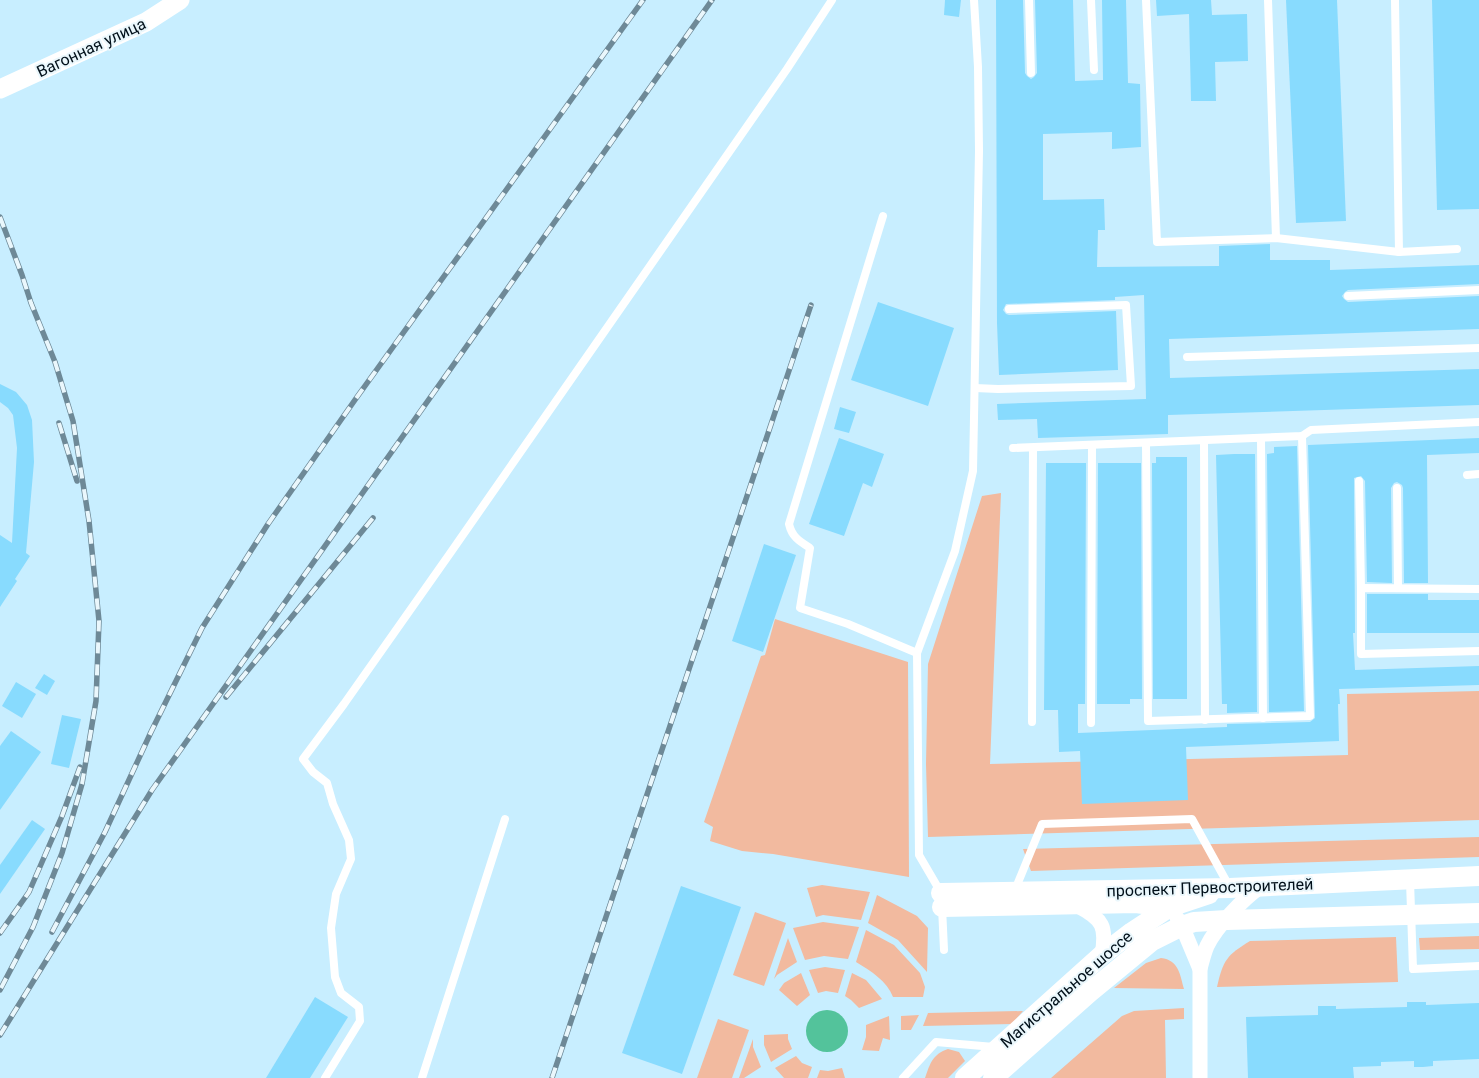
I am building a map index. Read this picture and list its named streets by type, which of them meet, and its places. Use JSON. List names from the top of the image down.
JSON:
{
  "streets": {
    "main road": ["проспект Первостроителей", "Магистральное шоссе"],
    "street": ["Вагонная улица"]
  },
  "crossings": [
    ["проспект Первостроителей", "Магистральное шоссе"]
  ]
}
